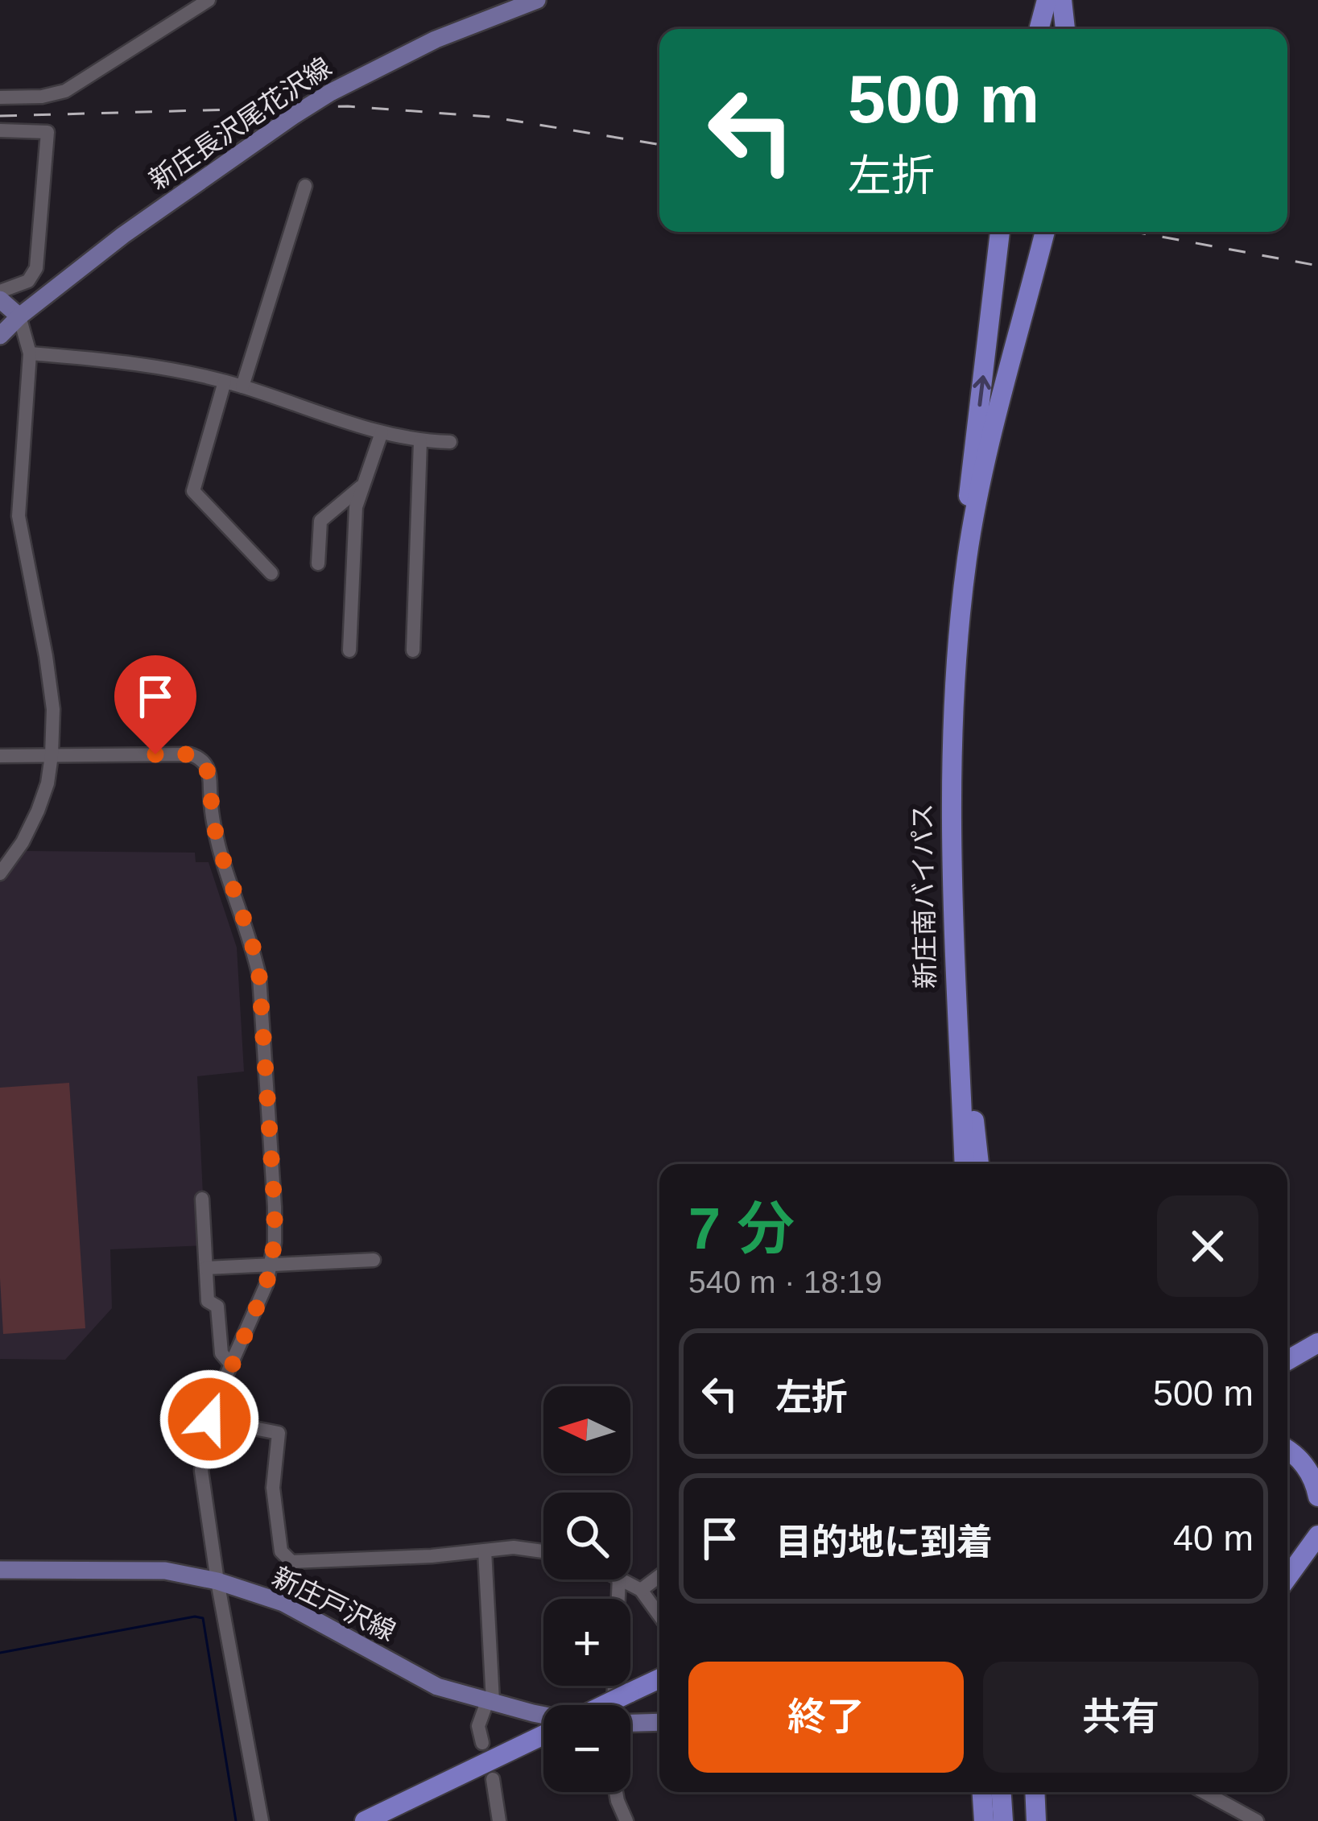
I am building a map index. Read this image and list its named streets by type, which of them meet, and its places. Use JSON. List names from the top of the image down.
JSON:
{
  "streets": {
    "highway": ["新庄南バイパス"],
    "main road": ["新庄長沢尾花沢線", "新庄戸沢線"]
  },
  "north": "left",
  "page": {
    "turn": ["500 m", "左折"],
    "heading": ["7 分", "540 m · 18:19"],
    "list": [
      {
        "name": "左折",
        "value": "500 m"
      },
      {
        "name": "目的地に到着",
        "value": "40 m"
      }
    ],
    "map_buttons": ["+", "−"],
    "buttons": ["終了", "共有"]
  }
}
